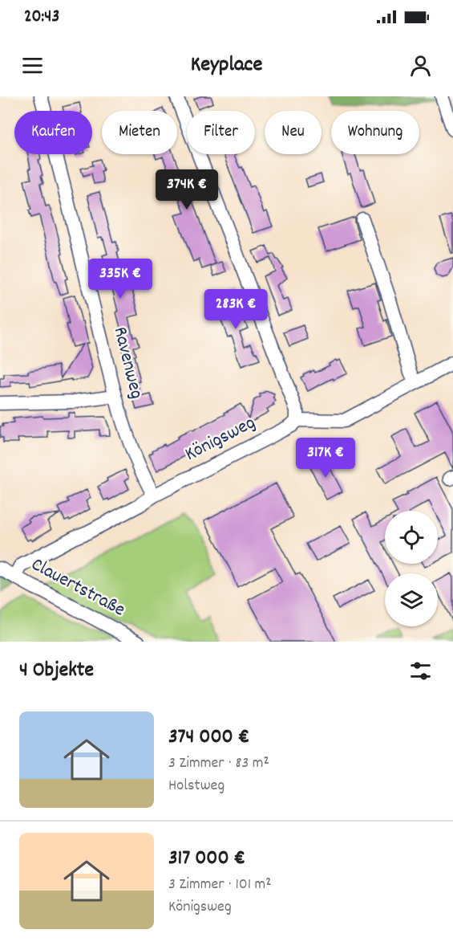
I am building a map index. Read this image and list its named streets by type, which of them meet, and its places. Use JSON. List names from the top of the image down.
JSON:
{
  "streets": {
    "street": ["Ravenweg", "Königsweg", "Clauertstraße"]
  },
  "crossings": [
    ["Ravenweg", "Königsweg"],
    ["Königsweg", "Clauertstraße"]
  ],
  "page": {
    "status": "20:43",
    "header": "Keyplace",
    "chip": [
      "Kaufen",
      "Mieten",
      "Filter",
      "Neu",
      "Wohnung"
    ],
    "price": [
      "374K €",
      "335K €",
      "283K €",
      "317K €"
    ],
    "heading": "4 Objekte",
    "list": [
      {
        "name": "374 000 €",
        "note": "3 Zimmer · 83 m² · Holstweg"
      },
      {
        "name": "317 000 €",
        "note": "3 Zimmer · 101 m² · Königsweg"
      }
    ]
  }
}
